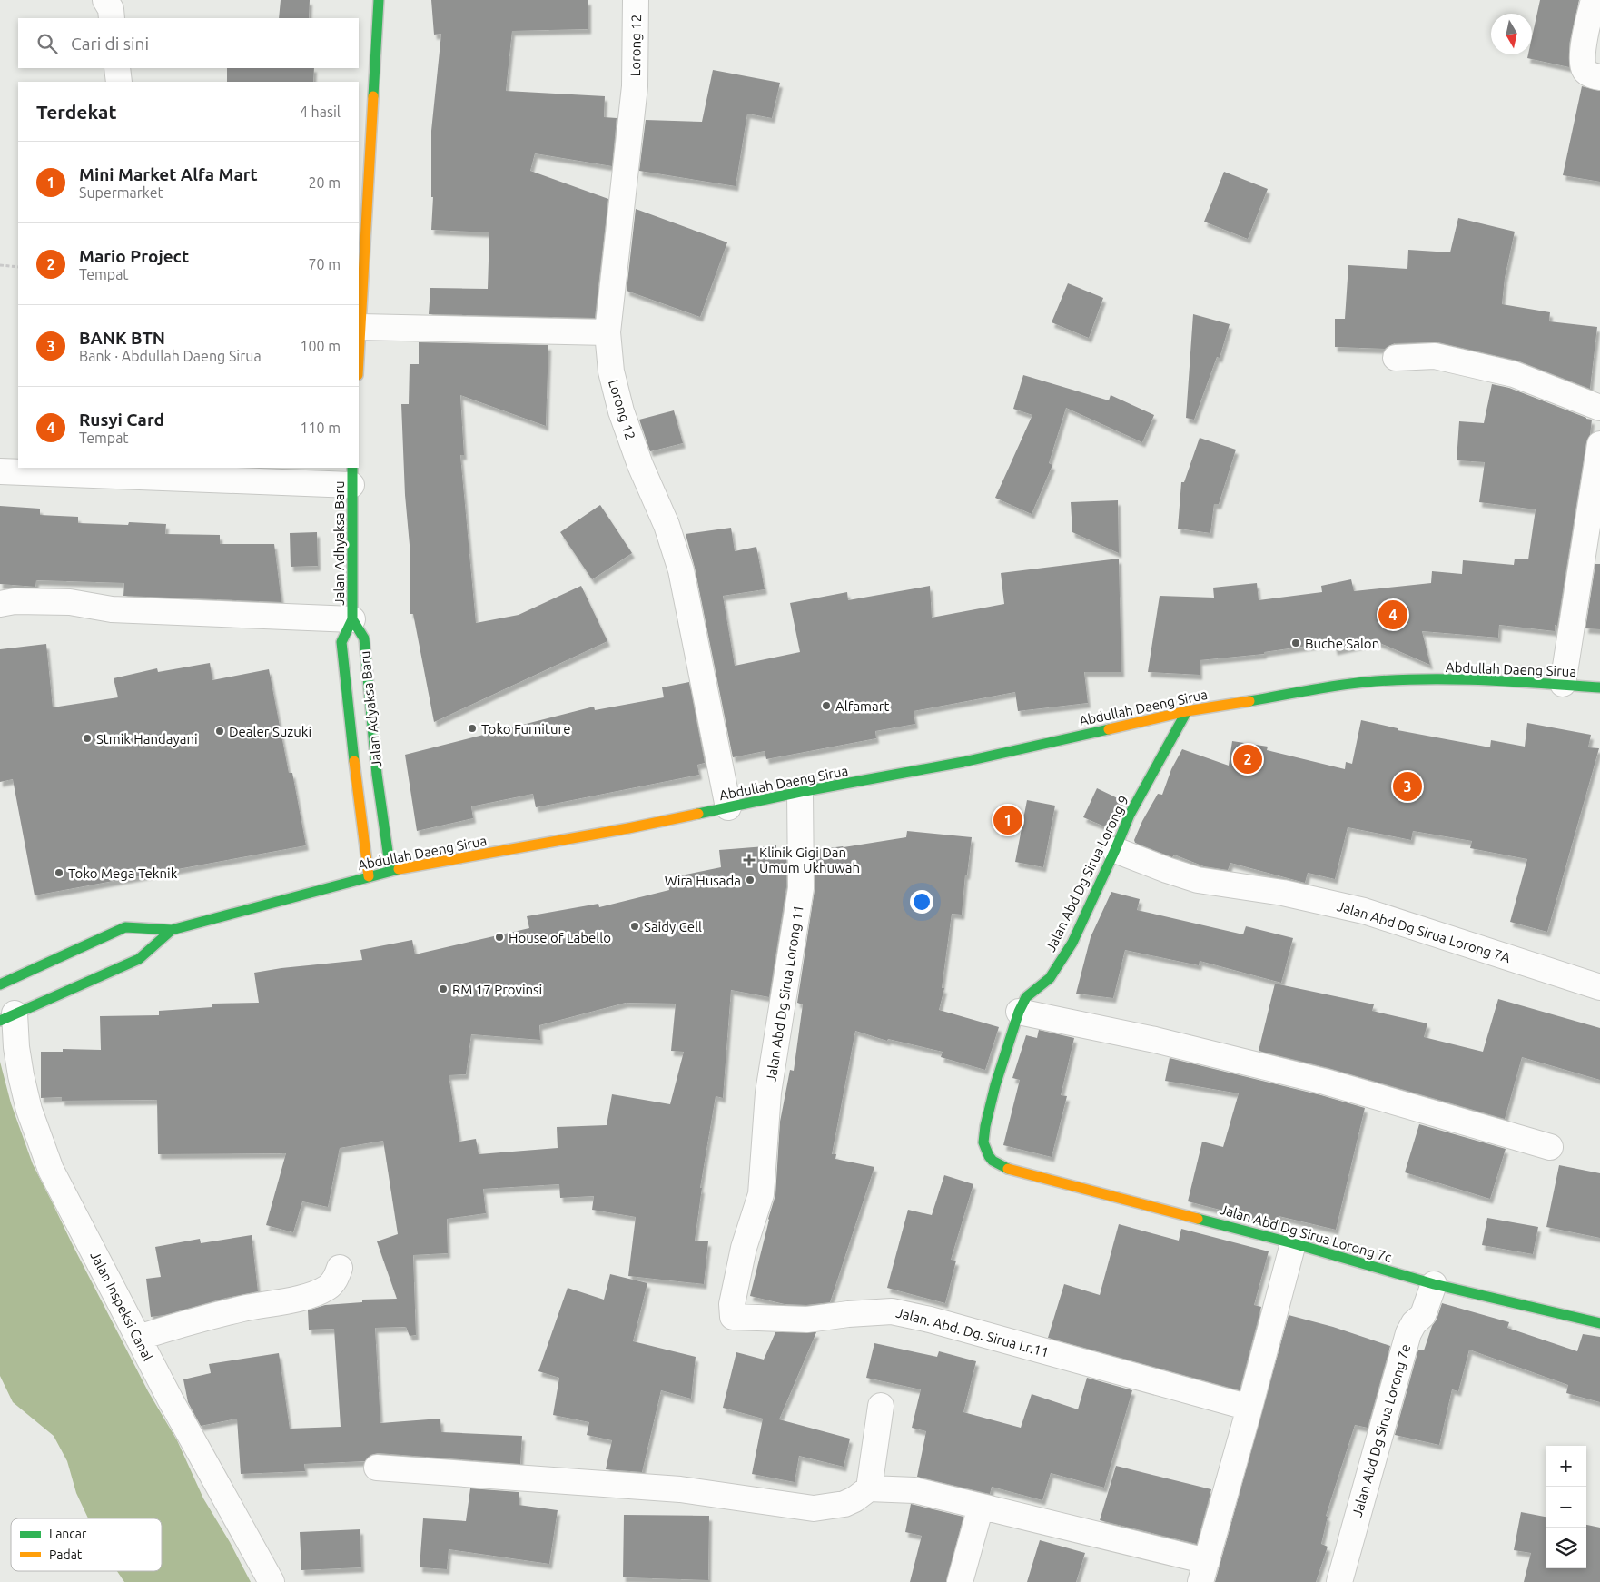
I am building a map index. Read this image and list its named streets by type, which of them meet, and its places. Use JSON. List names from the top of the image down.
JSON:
{
  "streets": {
    "street": [
      "Lorong 12",
      "Jalan Adhyaksa Baru",
      "Abdullah Daeng Sirua",
      "Jalan Adyaksa Baru",
      "Jalan Abd Dg Sirua Lorong 9",
      "Jalan Abd Dg Sirua Lorong 7A",
      "Jalan Abd Dg Sirua Lorong 11",
      "Jalan Abd Dg Sirua Lorong 7c",
      "Jalan Inspeksi Canal",
      "Jalan. Abd. Dg. Sirua Lr.11",
      "Jalan Abd Dg Sirua Lorong 7e"
    ]
  },
  "crossings": [
    ["Lorong 12", "Abdullah Daeng Sirua"],
    ["Jalan Adhyaksa Baru", "Jalan Adyaksa Baru"],
    ["Abdullah Daeng Sirua", "Jalan Adyaksa Baru"],
    ["Abdullah Daeng Sirua", "Jalan Abd Dg Sirua Lorong 9"],
    ["Abdullah Daeng Sirua", "Jalan Abd Dg Sirua Lorong 11"],
    ["Abdullah Daeng Sirua", "Jalan Inspeksi Canal"],
    ["Jalan Abd Dg Sirua Lorong 9", "Jalan Abd Dg Sirua Lorong 7A"],
    ["Jalan Abd Dg Sirua Lorong 9", "Jalan Abd Dg Sirua Lorong 7c"],
    ["Jalan Abd Dg Sirua Lorong 11", "Jalan. Abd. Dg. Sirua Lr.11"],
    ["Jalan Abd Dg Sirua Lorong 7c", "Jalan Abd Dg Sirua Lorong 7e"]
  ],
  "places": {
    "other": [
      "Buche Salon",
      "Alfamart",
      "Toko Furniture",
      "Dealer Suzuki",
      "Stmik Handayani",
      "Toko Mega Teknik",
      "Wira Husada",
      "Saidy Cell",
      "House of Labello",
      "RM 17 Provinsi"
    ],
    "health": ["Klinik Gigi Dan Umum Ukhuwah"]
  },
  "legend": ["Lancar", "Padat"],
  "north": "bottom",
  "page": {
    "search": "Cari di sini",
    "heading": ["Terdekat", "4 hasil"],
    "list": [
      {
        "mark": "1",
        "name": "Mini Market Alfa Mart",
        "note": "Supermarket",
        "value": "20 m"
      },
      {
        "mark": "2",
        "name": "Mario Project",
        "note": "Tempat",
        "value": "70 m"
      },
      {
        "mark": "3",
        "name": "BANK BTN",
        "note": "Bank · Abdullah Daeng Sirua",
        "value": "100 m"
      },
      {
        "mark": "4",
        "name": "Rusyi Card",
        "note": "Tempat",
        "value": "110 m"
      }
    ],
    "pins": [
      "4",
      "2",
      "3",
      "1"
    ],
    "map_buttons": ["+", "−"]
  }
}
